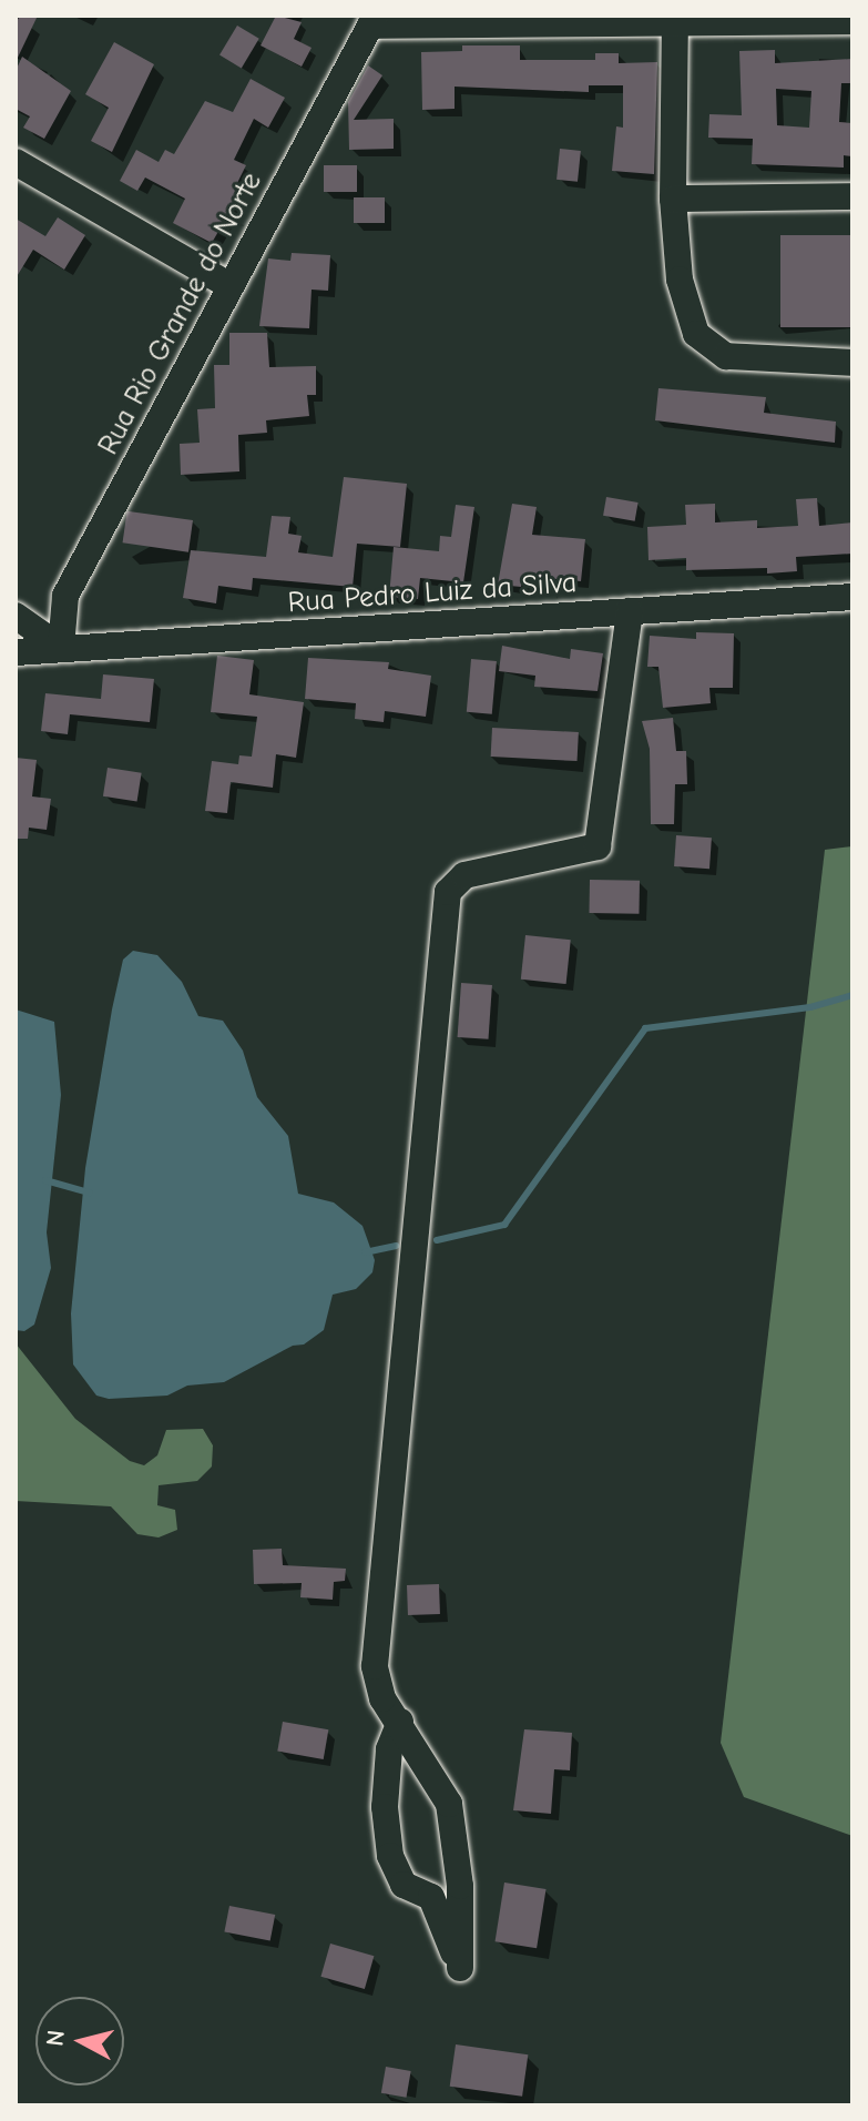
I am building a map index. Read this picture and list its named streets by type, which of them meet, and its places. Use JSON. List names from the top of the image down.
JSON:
{
  "streets": {
    "street": ["Rua Rio Grande do Norte", "Rua Pedro Luiz da Silva"]
  },
  "crossings": [
    ["Rua Rio Grande do Norte", "Rua Pedro Luiz da Silva"]
  ],
  "north": "left"
}
